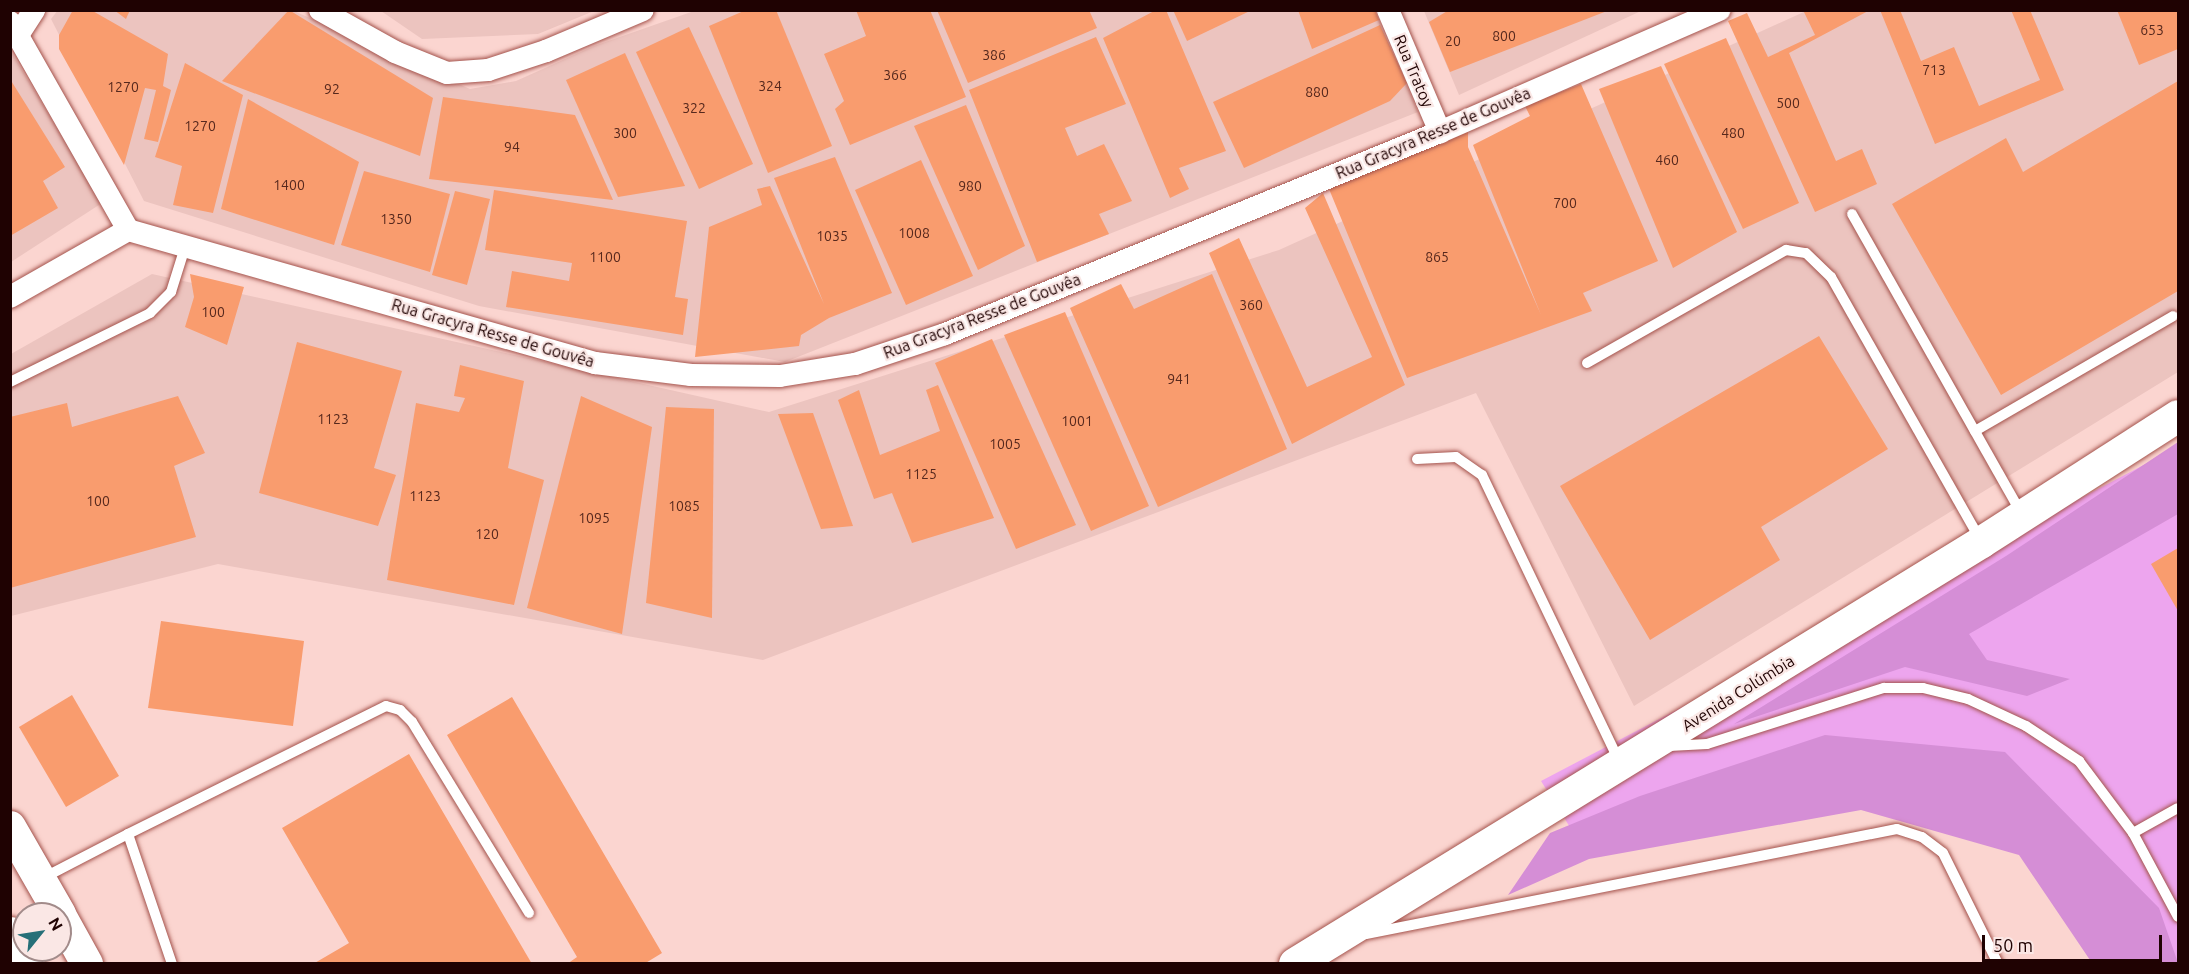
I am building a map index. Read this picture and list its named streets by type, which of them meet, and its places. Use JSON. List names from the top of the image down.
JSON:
{
  "streets": {
    "street": ["Rua Tratoy", "Rua Gracyra Resse de Gouvêa", "Avenida Colúmbia"]
  },
  "crossings": [
    ["Rua Tratoy", "Rua Gracyra Resse de Gouvêa"]
  ],
  "house_numbers": [
    "653",
    "800",
    "20",
    "386",
    "713",
    "366",
    "324",
    "1270",
    "92",
    "880",
    "500",
    "322",
    "1270",
    "300",
    "480",
    "94",
    "460",
    "1400",
    "980",
    "700",
    "1350",
    "1008",
    "1035",
    "1100",
    "865",
    "360",
    "100",
    "941",
    "1123",
    "1001",
    "1005",
    "1125",
    "1123",
    "100",
    "1085",
    "1095",
    "120"
  ],
  "scale_bar": "50 m",
  "north": "top right"
}
